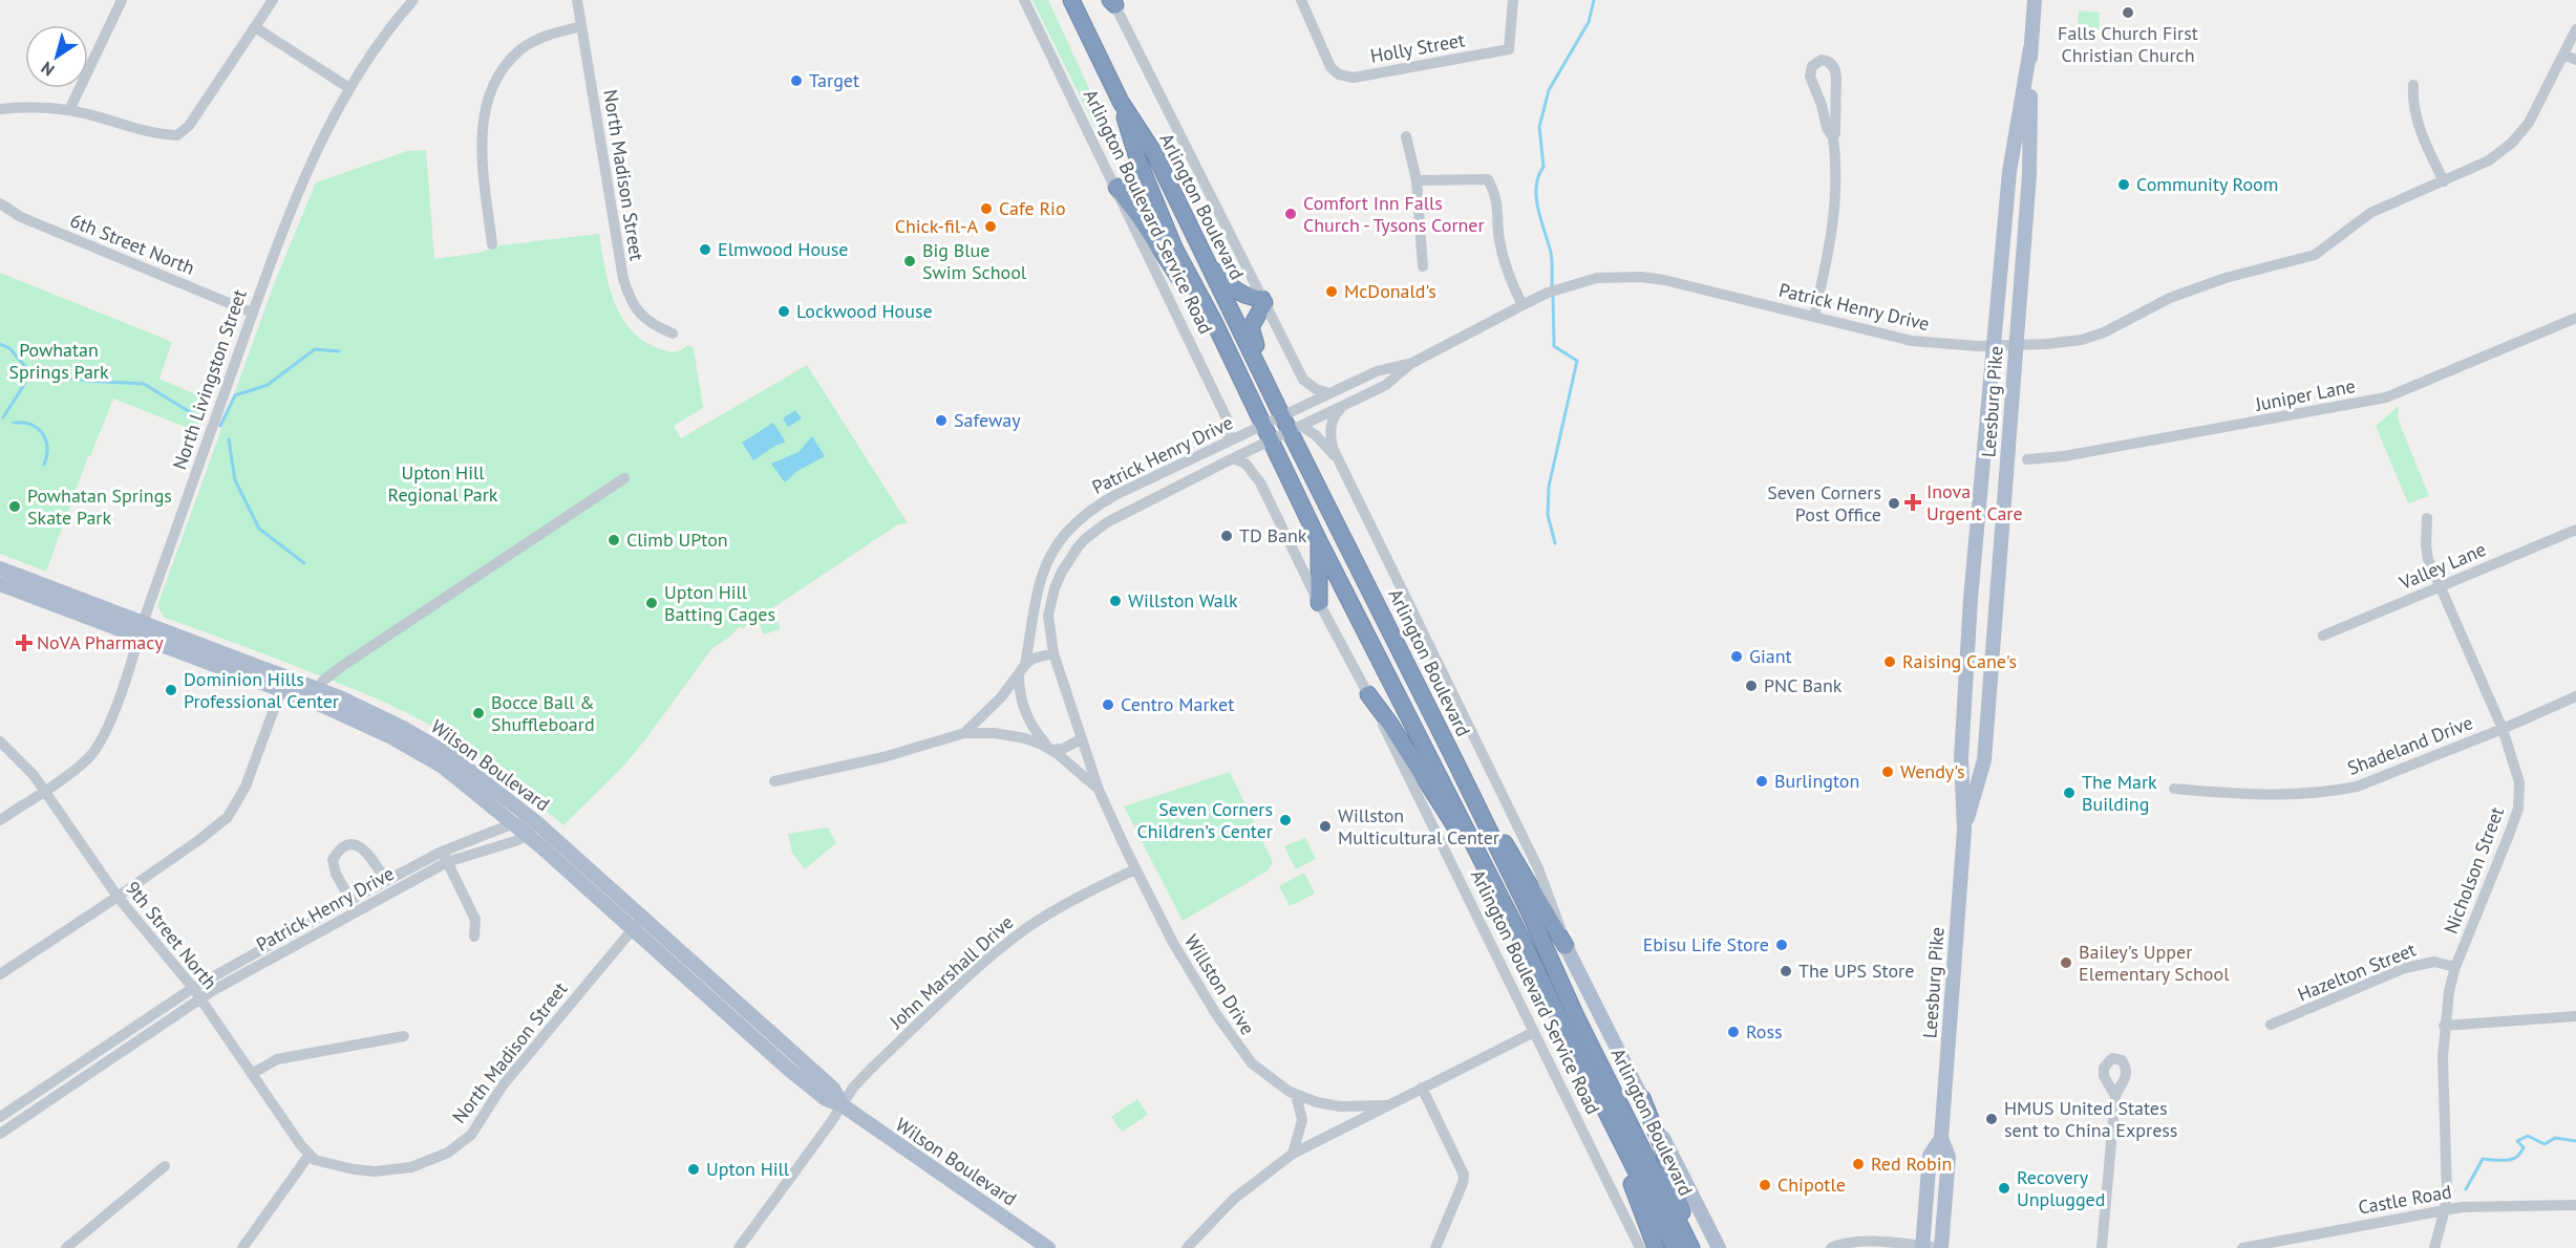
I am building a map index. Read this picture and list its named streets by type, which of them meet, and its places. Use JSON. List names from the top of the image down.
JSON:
{
  "streets": {
    "highway": ["Arlington Boulevard"],
    "main road": ["Leesburg Pike", "Wilson Boulevard"],
    "street": [
      "Holly Street",
      "North Madison Street",
      "Arlington Boulevard Service Road",
      "6th Street North",
      "Patrick Henry Drive",
      "North Livingston Street",
      "Juniper Lane",
      "Valley Lane",
      "Shadeland Drive",
      "Nicholson Street",
      "9th Street North",
      "John Marshall Drive",
      "Hazelton Street",
      "Willston Drive",
      "Castle Road"
    ]
  },
  "crossings": [
    ["North Madison Street", "Wilson Boulevard"],
    ["North Madison Street", "9th Street North"],
    ["Arlington Boulevard", "Patrick Henry Drive"],
    ["Arlington Boulevard Service Road", "Patrick Henry Drive"],
    ["6th Street North", "North Livingston Street"],
    ["Patrick Henry Drive", "Leesburg Pike"],
    ["Patrick Henry Drive", "Wilson Boulevard"],
    ["Patrick Henry Drive", "9th Street North"],
    ["Patrick Henry Drive", "Willston Drive"],
    ["North Livingston Street", "Wilson Boulevard"],
    ["North Livingston Street", "9th Street North"],
    ["Valley Lane", "Nicholson Street"],
    ["Shadeland Drive", "Nicholson Street"],
    ["Wilson Boulevard", "John Marshall Drive"],
    ["Nicholson Street", "Hazelton Street"],
    ["Nicholson Street", "Castle Road"],
    ["John Marshall Drive", "Willston Drive"]
  ],
  "parks": ["Powhatan Springs Park", "Upton Hill Regional Park"],
  "places": {
    "other": [
      "Falls Church First Christian Church",
      "Target",
      "Community Room",
      "Cafe Rio",
      "Comfort Inn Falls Church - Tysons Corner",
      "Chick-fil-A",
      "Elmwood House",
      "Big Blue Swim School",
      "McDonald's",
      "Lockwood House",
      "Safeway",
      "Seven Corners Post Office",
      "Powhatan Springs Skate Park",
      "TD Bank",
      "Climb UPton",
      "Willston Walk",
      "Upton Hill Batting Cages",
      "Giant",
      "Raising Cane's",
      "PNC Bank",
      "Dominion Hills Professional Center",
      "Centro Market",
      "Bocce Ball & Shuffleboard",
      "Wendy's",
      "Burlington",
      "The Mark Building",
      "Seven Corners Children’s Center",
      "Willston Multicultural Center",
      "Ebisu Life Store",
      "Bailey's Upper Elementary School",
      "The UPS Store",
      "Ross",
      "HMUS United States sent to China Express",
      "Red Robin",
      "Upton Hill",
      "Chipotle",
      "Recovery Unplugged"
    ],
    "health": ["Inova Urgent Care", "NoVA Pharmacy"]
  },
  "north": "bottom left"
}
